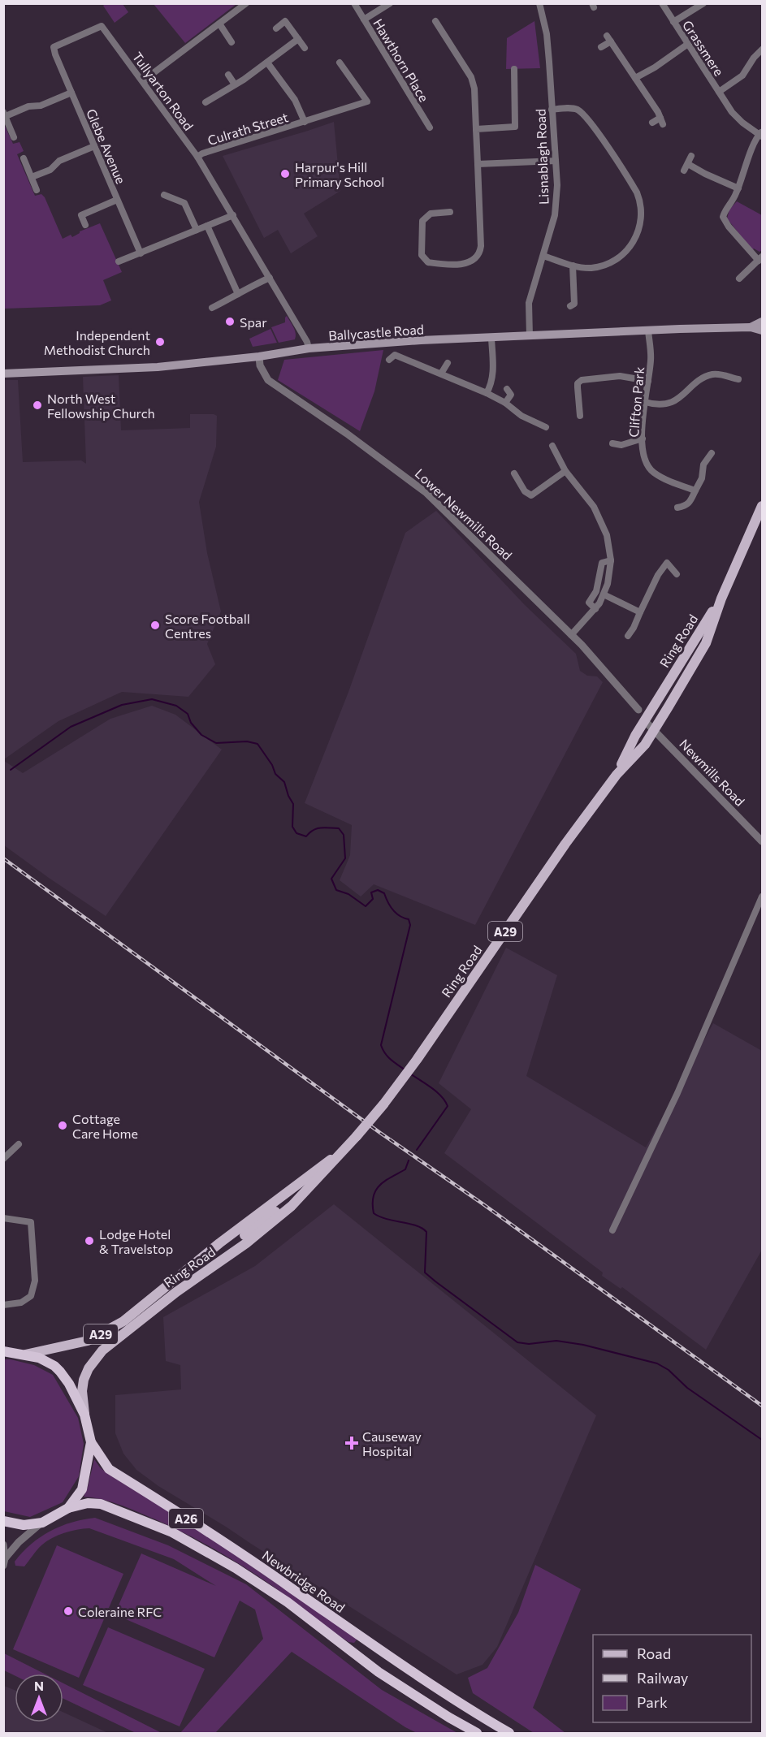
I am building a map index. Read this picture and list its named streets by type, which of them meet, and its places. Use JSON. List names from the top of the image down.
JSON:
{
  "streets": {
    "highway": ["A29", "A26", "Newbridge Road"],
    "main road": ["Ballycastle Road", "Ring Road"],
    "street": [
      "Grassmere",
      "Hawthorn Place",
      "Tullyarton Road",
      "Culrath Street",
      "Glebe Avenue",
      "Lisnablagh Road",
      "Clifton Park",
      "Lower Newmills Road",
      "Newmills Road"
    ]
  },
  "crossings": [
    ["Tullyarton Road", "Culrath Street"],
    ["Tullyarton Road", "Glebe Avenue"],
    ["Tullyarton Road", "Ballycastle Road"],
    ["Lisnablagh Road", "Ballycastle Road"],
    ["Ballycastle Road", "Clifton Park"],
    ["Ballycastle Road", "Lower Newmills Road"],
    ["Ring Road", "Newmills Road"],
    ["Ring Road", "A29"],
    ["A29", "Newbridge Road"]
  ],
  "places": {
    "other": [
      "Harpur's Hill Primary School",
      "Spar",
      "Independent Methodist Church",
      "North West Fellowship Church",
      "Score Football Centres",
      "Cottage Care Home",
      "Lodge Hotel & Travelstop",
      "Coleraine RFC"
    ],
    "health": ["Causeway Hospital"]
  },
  "legend": ["Road", "Railway", "Park"],
  "north": "top"
}
